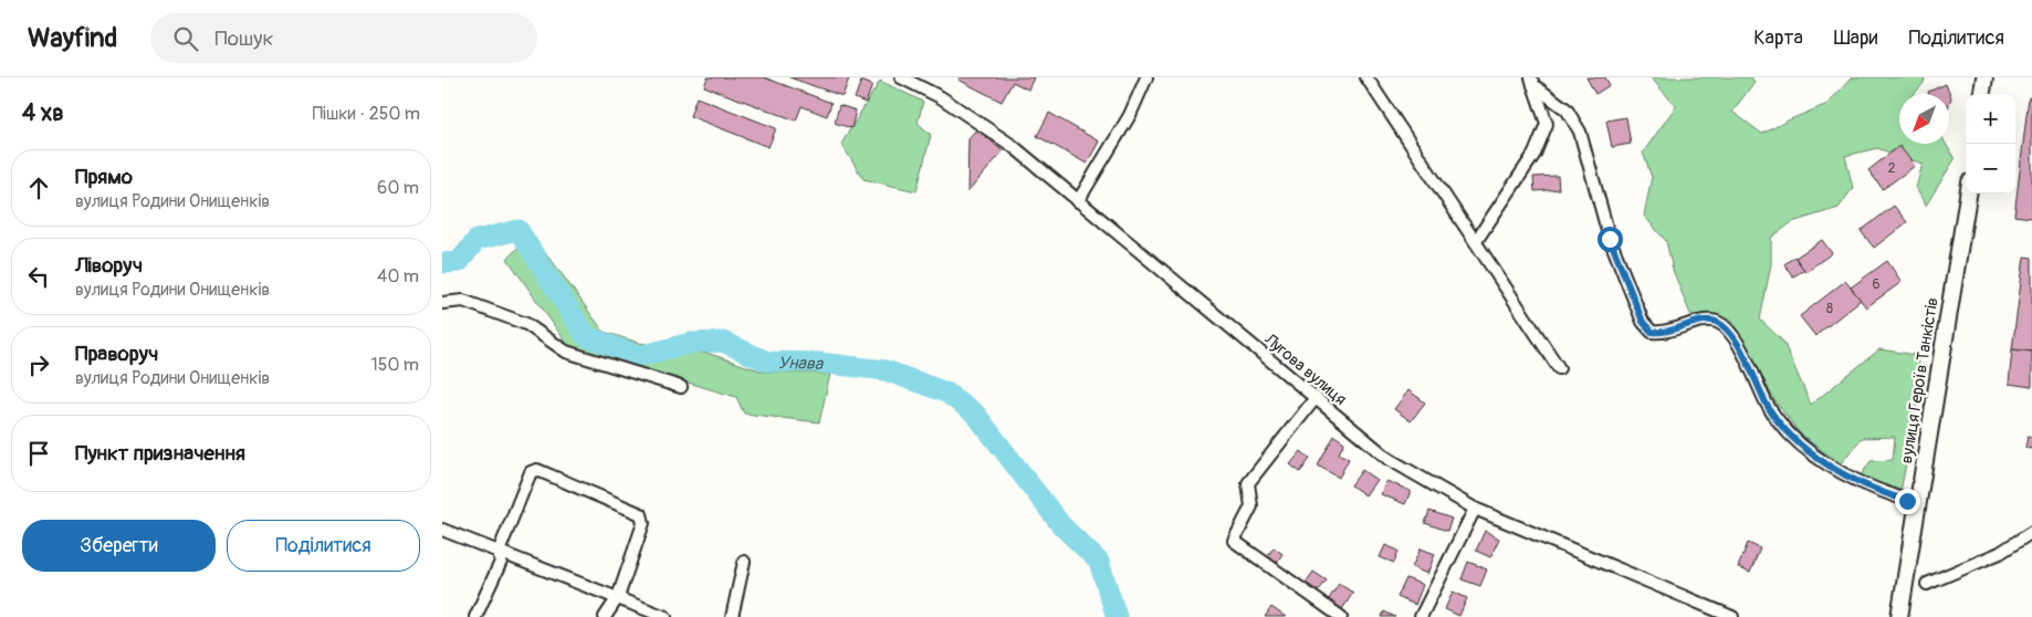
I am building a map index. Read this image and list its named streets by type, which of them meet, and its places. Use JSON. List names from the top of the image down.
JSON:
{
  "streets": {
    "main road": ["вулиця Героїв Танкістів"],
    "street": ["Лугова вулиця"]
  },
  "water": ["Унава"],
  "house_numbers": ["2", "6", "8"],
  "north": "bottom left",
  "page": {
    "header": "Wayfind",
    "search": "Пошук",
    "nav": ["Карта", "Шари", "Поділитися"],
    "heading": ["4 хв", "Пішки · 250 m"],
    "map_buttons": ["+", "−"],
    "list": [
      ["Прямо", "вулиця Родини Онищенків", "60 m"],
      ["Ліворуч", "вулиця Родини Онищенків", "40 m"],
      ["Праворуч", "вулиця Родини Онищенків", "150 m"],
      "Пункт призначення"
    ],
    "buttons": ["Зберегти", "Поділитися"]
  }
}
